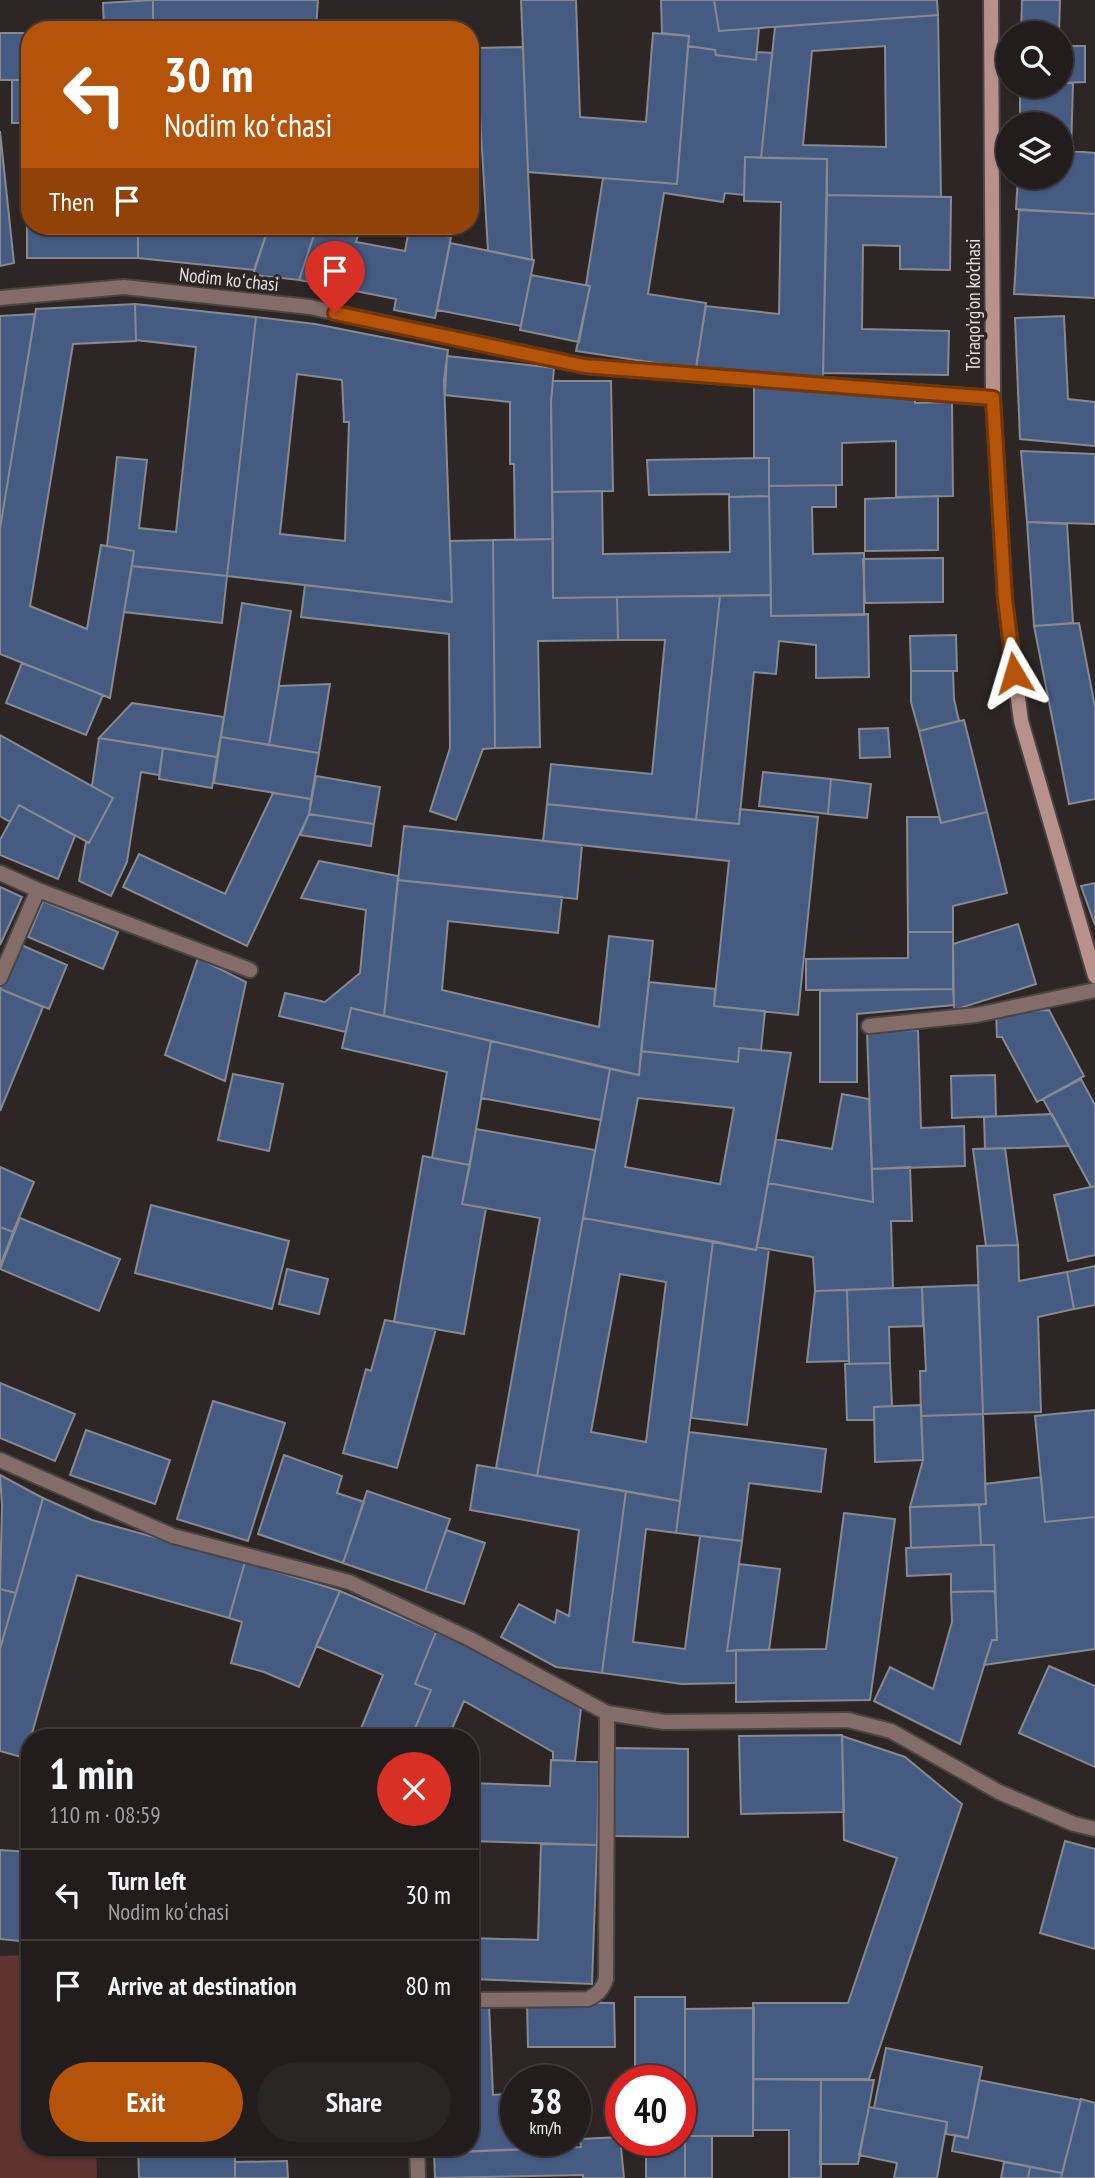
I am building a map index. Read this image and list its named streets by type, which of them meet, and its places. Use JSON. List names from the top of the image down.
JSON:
{
  "streets": {
    "street": ["Nodim koʻchasi", "To'raqo'rg'on ko'chasi"]
  },
  "crossings": [
    ["Nodim koʻchasi", "To'raqo'rg'on ko'chasi"]
  ],
  "page": {
    "turn": ["30 m", "Nodim koʻchasi"],
    "then": "Then",
    "heading": ["1 min", "110 m · 08:59"],
    "list": [
      {
        "name": "Turn left",
        "note": "Nodim koʻchasi",
        "value": "30 m"
      },
      {
        "name": "Arrive at destination",
        "value": "80 m"
      }
    ],
    "buttons": ["Exit", "Share"],
    "speed": "38 km/h",
    "limit": "40"
  }
}
